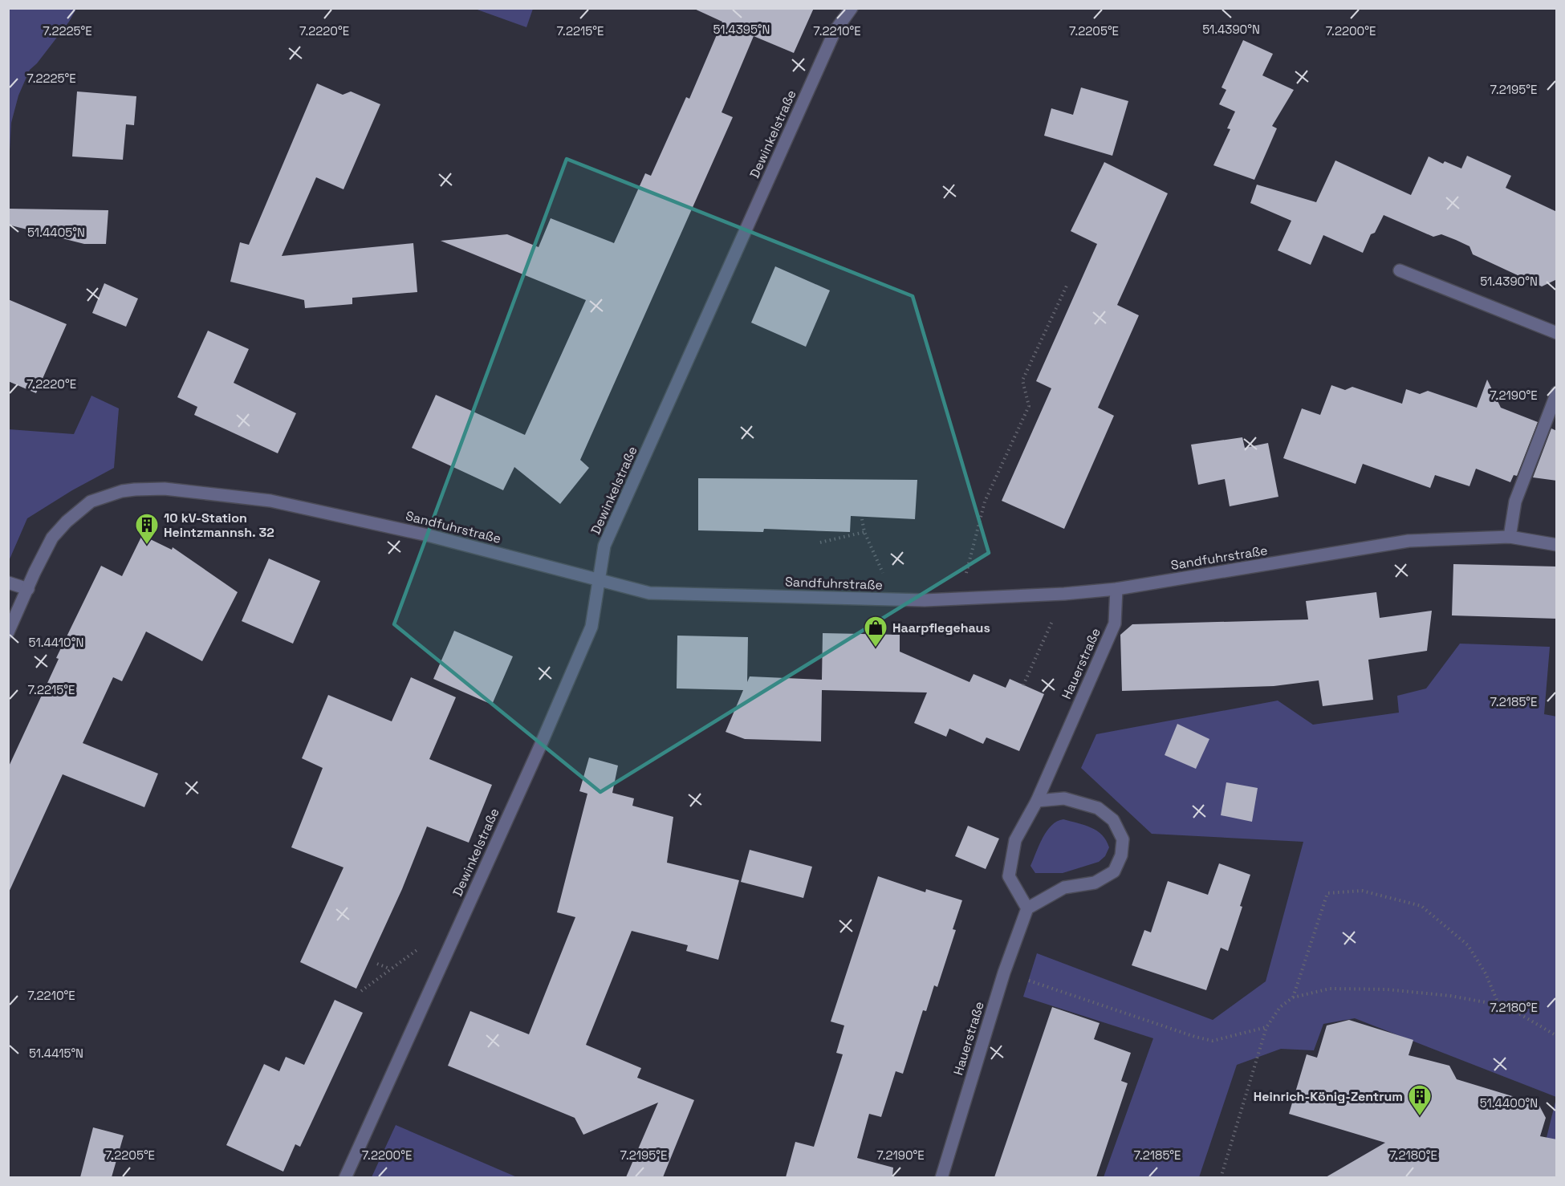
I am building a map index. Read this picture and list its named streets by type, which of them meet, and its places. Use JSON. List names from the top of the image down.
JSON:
{
  "streets": {
    "street": ["Dewinkelstraße", "Sandfuhrstraße", "Hauerstraße"]
  },
  "crossings": [
    ["Dewinkelstraße", "Sandfuhrstraße"],
    ["Sandfuhrstraße", "Hauerstraße"]
  ],
  "places": {
    "building": ["10 kV-Station Heintzmannsh. 32", "Heinrich-König-Zentrum"],
    "shop": ["Haarpflegehaus"]
  },
  "coordinates": [
    "51.4395°N",
    "51.4390°N",
    "7.2225°E",
    "7.2220°E",
    "7.2215°E",
    "7.2210°E",
    "7.2205°E",
    "7.2200°E",
    "7.2195°E",
    "51.4405°N",
    "7.2190°E",
    "51.4410°N",
    "7.2185°E",
    "7.2180°E",
    "51.4415°N",
    "51.4400°N"
  ]
}
